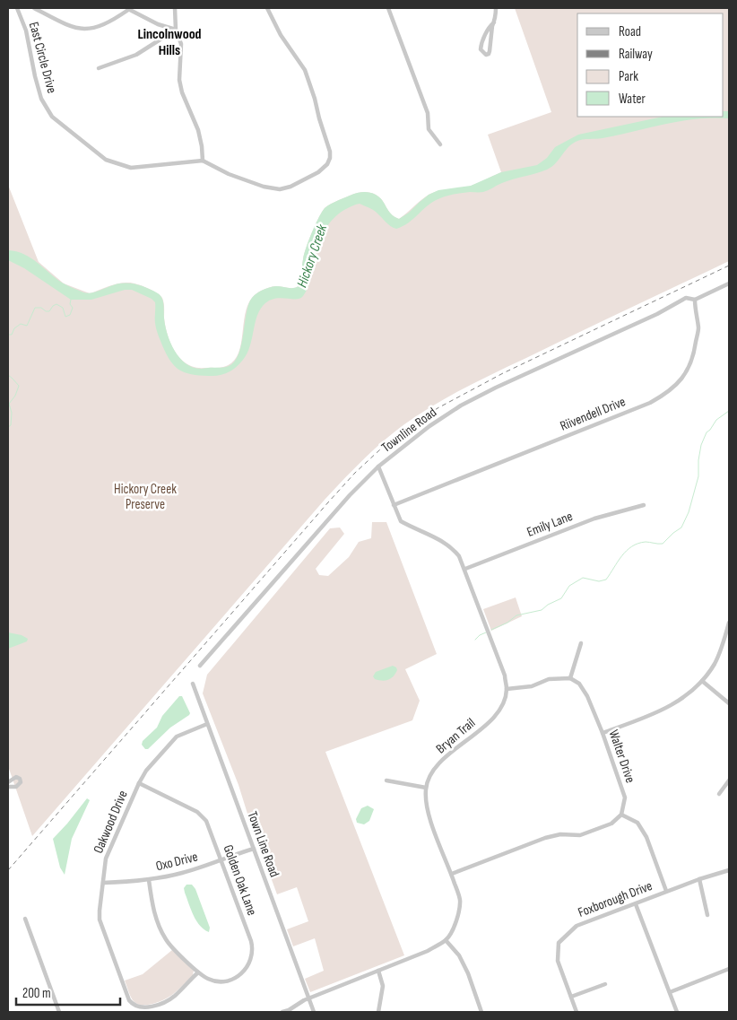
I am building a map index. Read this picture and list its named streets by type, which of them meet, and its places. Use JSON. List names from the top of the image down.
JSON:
{
  "streets": {
    "street": [
      "East Circle Drive",
      "Riivendell Drive",
      "Townline Road",
      "Emily Lane",
      "Bryan Trail",
      "Walter Drive",
      "Oakwood Drive",
      "Town Line Road",
      "Oxo Drive",
      "Golden Oak Lane",
      "Foxborough Drive"
    ]
  },
  "crossings": [
    ["Riivendell Drive", "Townline Road"],
    ["Oakwood Drive", "Town Line Road"],
    ["Oakwood Drive", "Oxo Drive"],
    ["Oakwood Drive", "Golden Oak Lane"],
    ["Town Line Road", "Oxo Drive"],
    ["Oxo Drive", "Golden Oak Lane"]
  ],
  "districts": ["Lincolnwood Hills"],
  "water": ["Hickory Creek"],
  "parks": ["Hickory Creek Preserve"],
  "legend": [
    "Road",
    "Railway",
    "Park",
    "Water"
  ],
  "scale_bar": "200 m"
}
